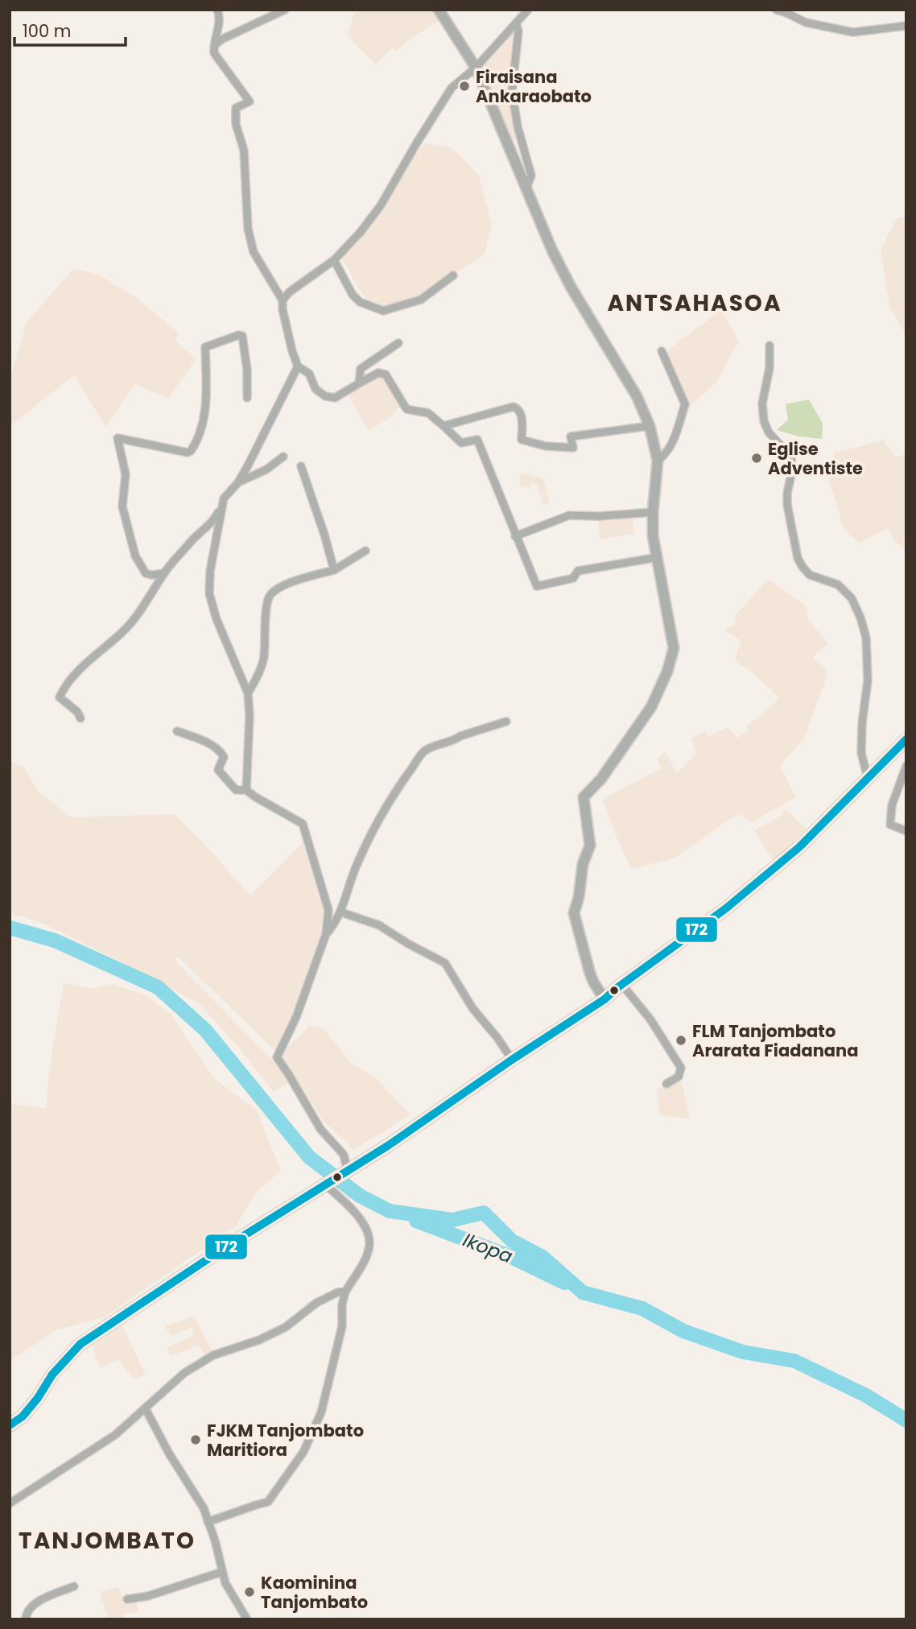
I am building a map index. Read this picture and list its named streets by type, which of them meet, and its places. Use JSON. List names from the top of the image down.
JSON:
{
  "districts": ["ANTSAHASOA", "TANJOMBATO"],
  "water": ["Ikopa"],
  "places": [
    "Firaisana Ankaraobato",
    "Eglise Adventiste",
    "FLM Tanjombato Ararata Fiadanana",
    "FJKM Tanjombato Maritiora",
    "Kaominina Tanjombato"
  ],
  "lines": ["transit line 172"],
  "scale_bar": "100 m"
}
